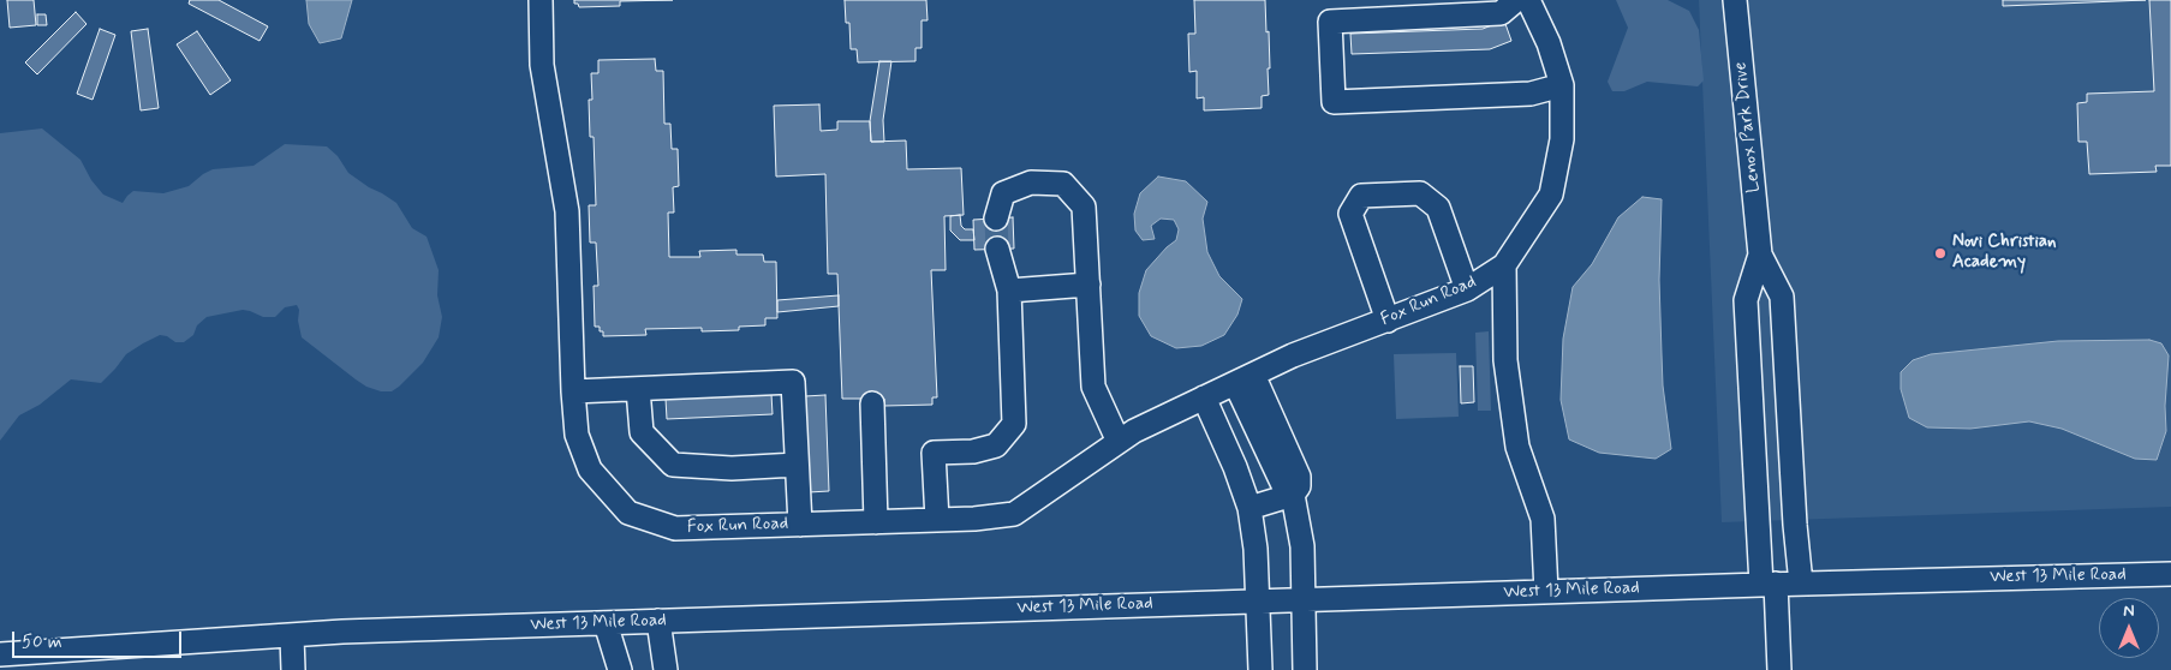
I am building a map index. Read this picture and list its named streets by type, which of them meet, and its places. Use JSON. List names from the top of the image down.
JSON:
{
  "streets": {
    "street": ["Lenox Park Drive", "Fox Run Road", "West 13 Mile Road"]
  },
  "crossings": [
    ["Lenox Park Drive", "West 13 Mile Road"]
  ],
  "places": ["Novi Christian Academy"],
  "scale_bar": "50 m",
  "north": "top"
}
